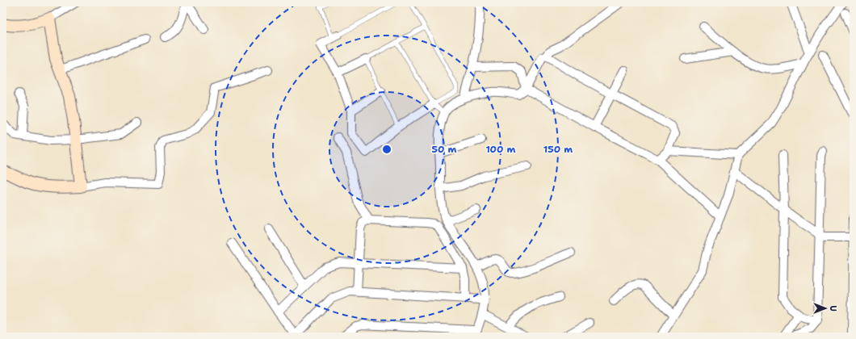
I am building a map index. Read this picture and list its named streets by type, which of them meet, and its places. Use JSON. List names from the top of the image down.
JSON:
{
  "north": "right",
  "rings": ["50 m", "100 m", "150 m"]
}
